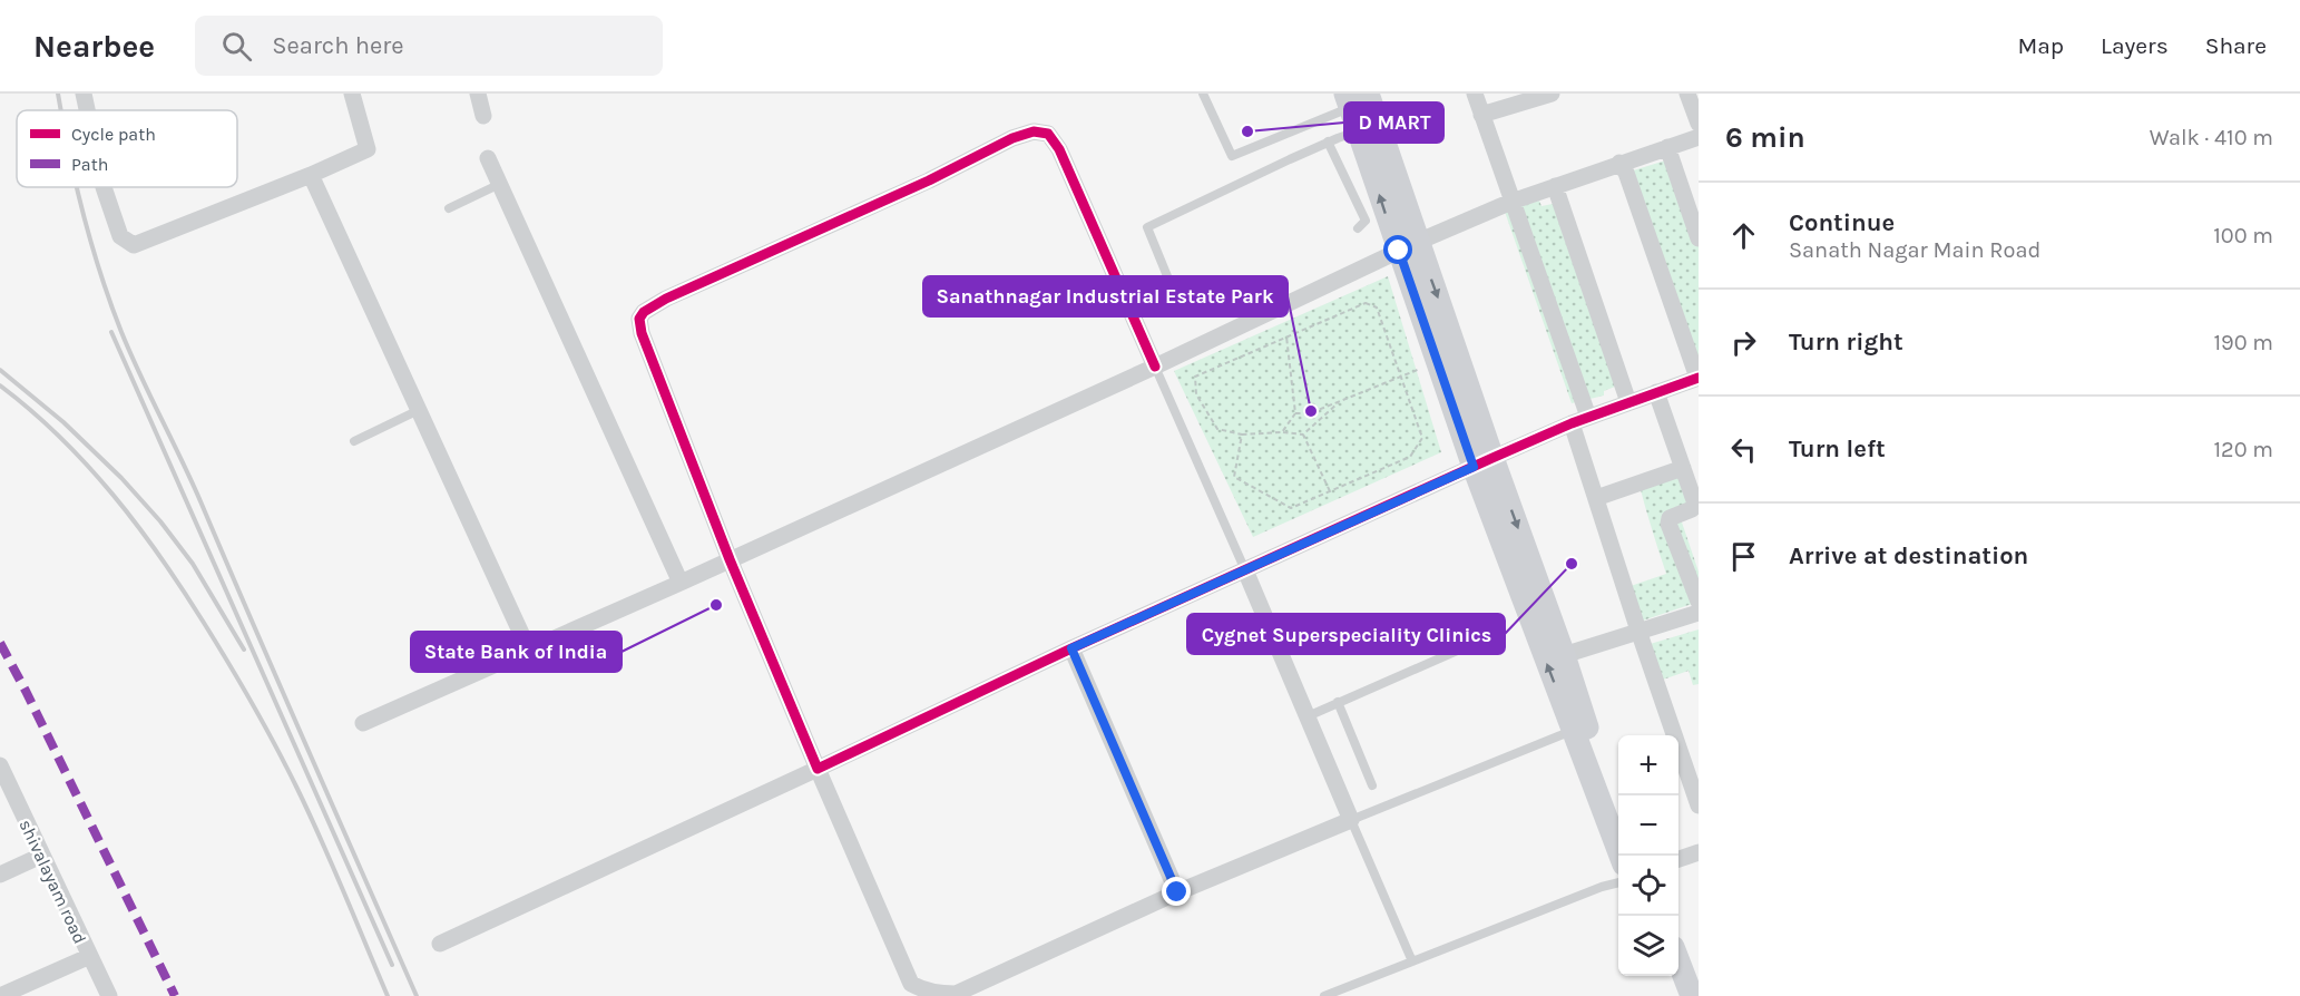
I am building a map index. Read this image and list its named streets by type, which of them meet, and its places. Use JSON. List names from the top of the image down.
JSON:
{
  "streets": {
    "street": ["shivalayam road"]
  },
  "places": [
    "D MART",
    "Sanathnagar Industrial Estate Park",
    "Cygnet Superspeciality Clinics",
    "State Bank of India"
  ],
  "legend": ["Cycle path", "Path"],
  "page": {
    "header": "Nearbee",
    "search": "Search here",
    "nav": ["Map", "Layers", "Share"],
    "heading": ["6 min", "Walk · 410 m"],
    "list": [
      ["Continue", "Sanath Nagar Main Road", "100 m"],
      ["Turn right", "190 m"],
      ["Turn left", "120 m"],
      "Arrive at destination"
    ],
    "map_buttons": ["+", "−"]
  }
}
